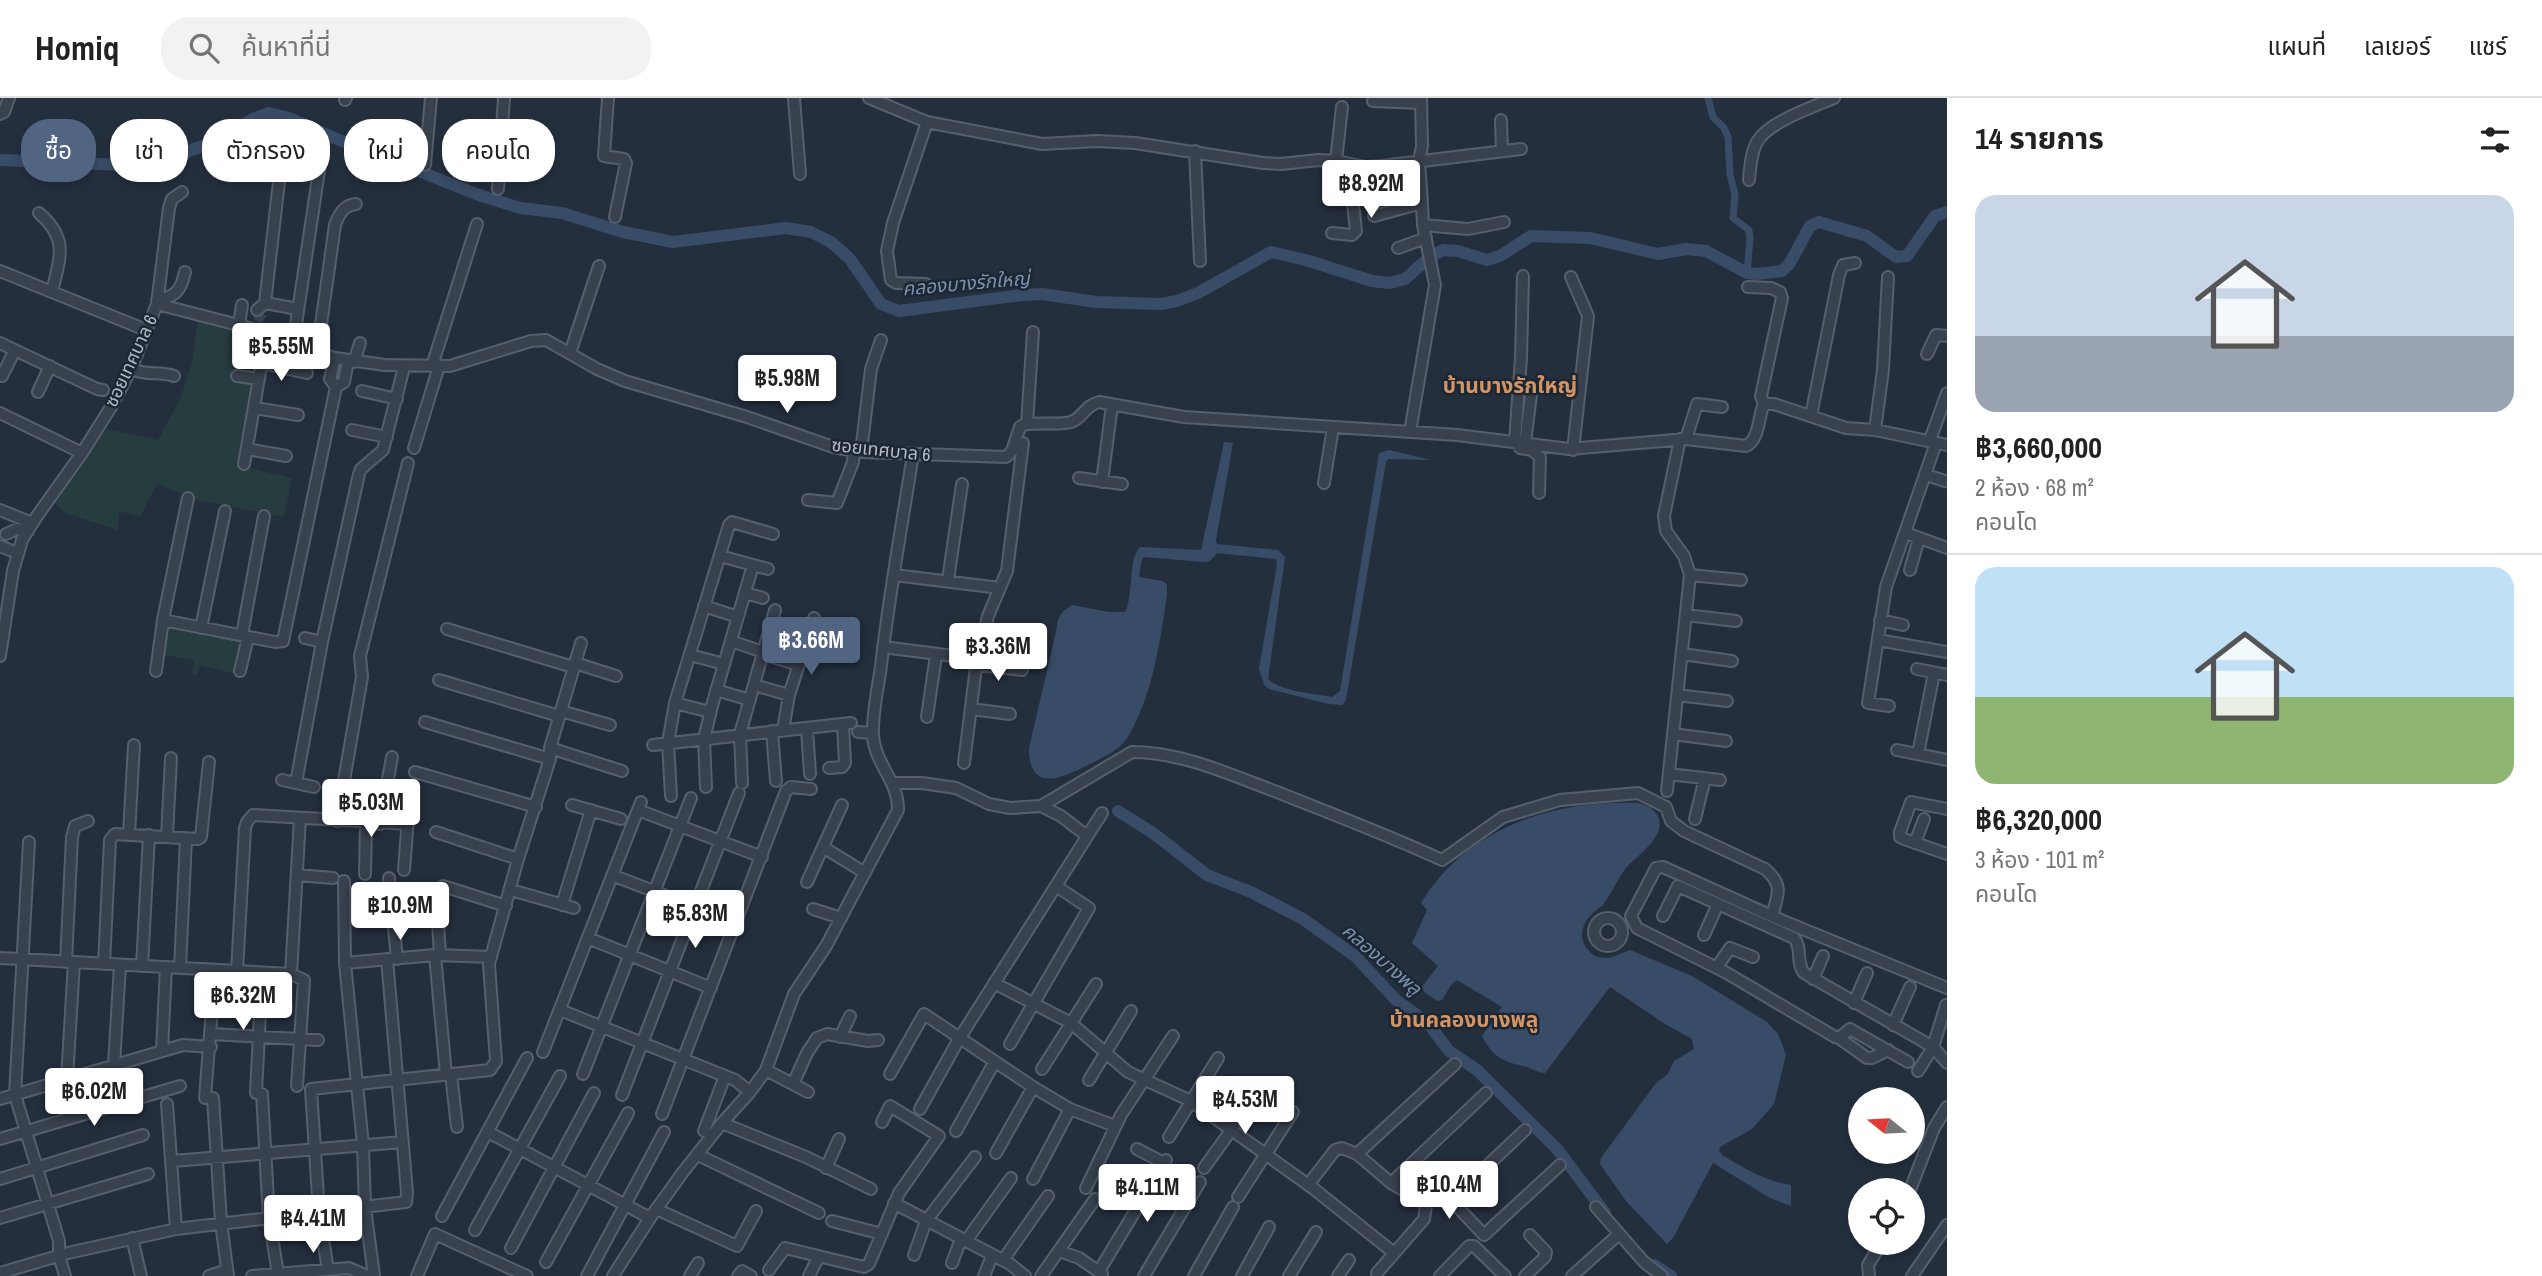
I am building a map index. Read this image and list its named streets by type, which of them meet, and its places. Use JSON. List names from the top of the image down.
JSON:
{
  "streets": {
    "street": ["ซอยเทศบาล 6"]
  },
  "districts": ["บ้านบางรักใหญ่", "บ้านคลองบางพลู"],
  "water": ["คลองบางรักใหญ่", "คลองบางพลู"],
  "north": "left",
  "page": {
    "header": "Homiq",
    "search": "ค้นหาที่นี่",
    "nav": ["แผนที่", "เลเยอร์", "แชร์"],
    "heading": "14 รายการ",
    "chip": [
      "ซื้อ",
      "เช่า",
      "ตัวกรอง",
      "ใหม่",
      "คอนโด"
    ],
    "price": [
      "฿8.92M",
      "฿5.55M",
      "฿5.98M",
      "฿3.66M",
      "฿3.36M",
      "฿5.03M",
      "฿10.9M",
      "฿5.83M",
      "฿6.32M",
      "฿6.02M",
      "฿4.53M",
      "฿10.4M",
      "฿4.11M",
      "฿4.41M"
    ],
    "list": [
      {
        "name": "฿3,660,000",
        "note": "2 ห้อง · 68 m² · คอนโด"
      },
      {
        "name": "฿6,320,000",
        "note": "3 ห้อง · 101 m² · คอนโด"
      }
    ]
  }
}
